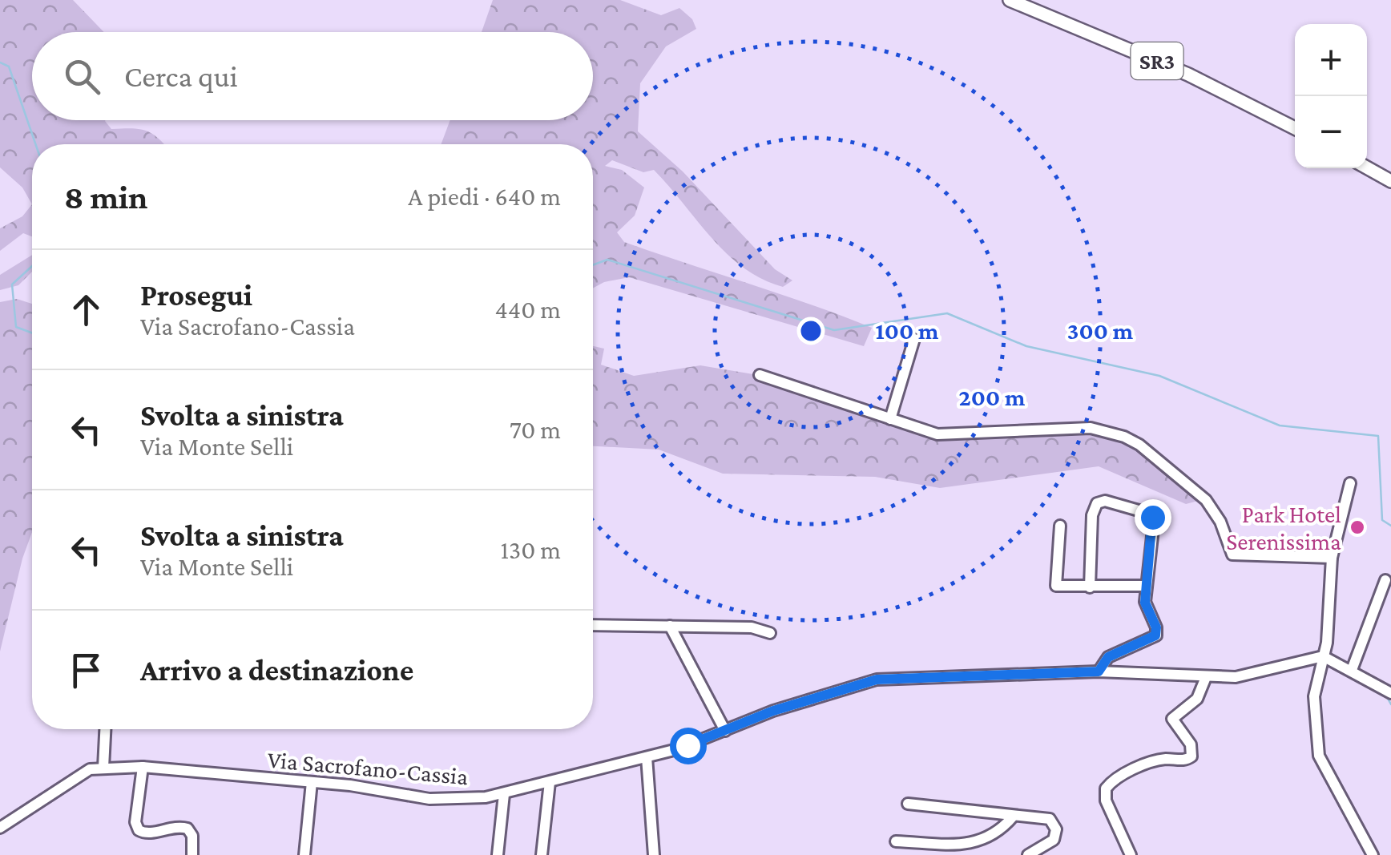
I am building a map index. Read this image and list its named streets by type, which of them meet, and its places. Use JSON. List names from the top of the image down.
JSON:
{
  "streets": {
    "main road": ["SR3"],
    "street": ["Via Sacrofano-Cassia"]
  },
  "places": ["Park Hotel Serenissima"],
  "page": {
    "map_buttons": ["+", "−"],
    "search": "Cerca qui",
    "heading": ["8 min", "A piedi · 640 m"],
    "list": [
      ["Prosegui", "Via Sacrofano-Cassia", "440 m"],
      ["Svolta a sinistra", "Via Monte Selli", "70 m"],
      ["Svolta a sinistra", "Via Monte Selli", "130 m"],
      "Arrivo a destinazione"
    ]
  },
  "rings": ["100 m", "300 m", "200 m"]
}
